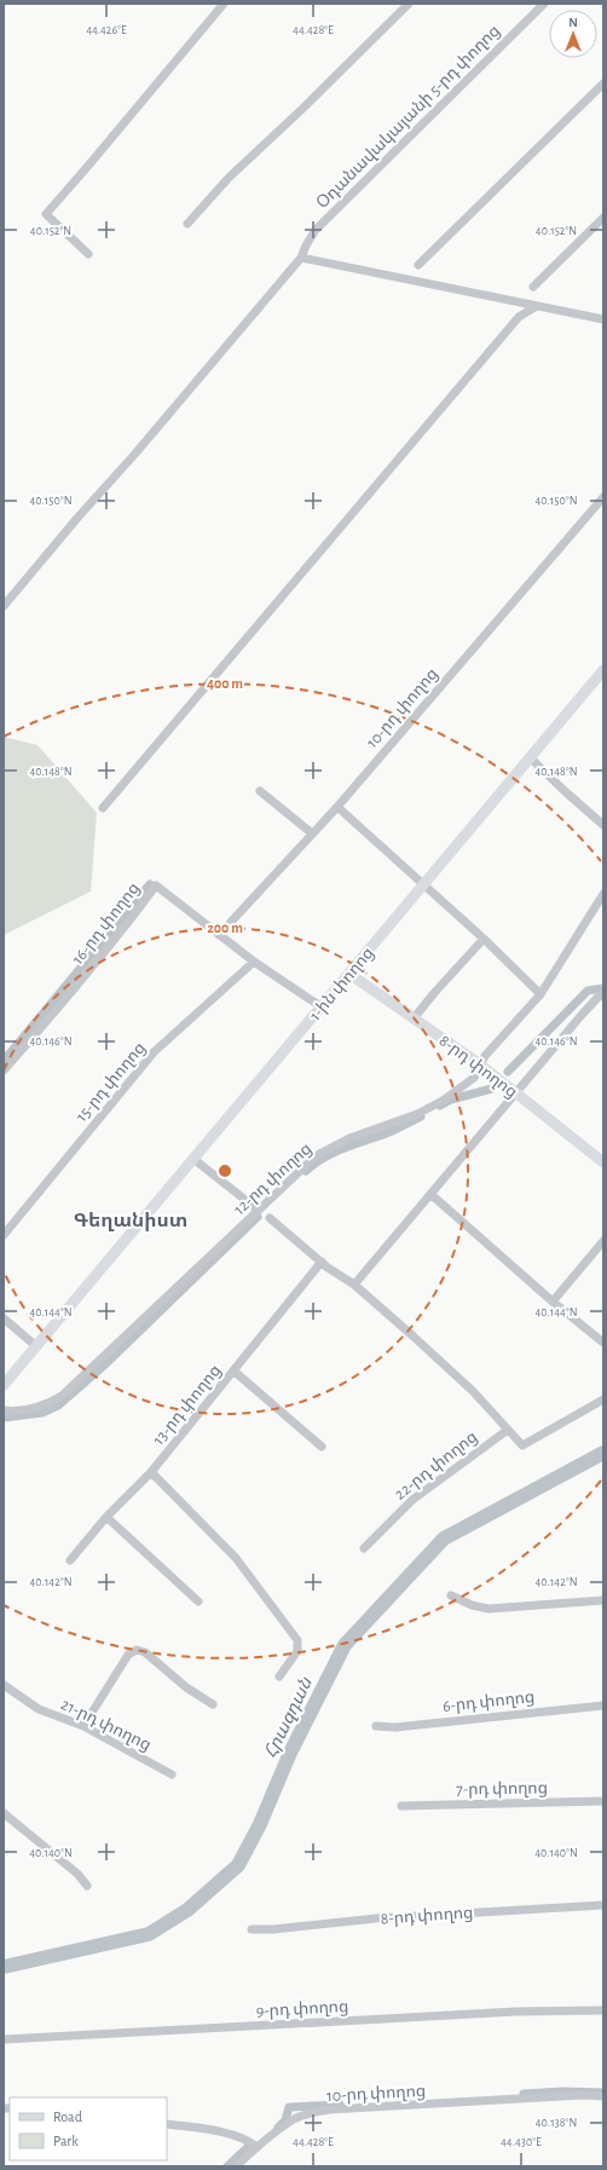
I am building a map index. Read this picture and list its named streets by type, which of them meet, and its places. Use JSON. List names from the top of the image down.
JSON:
{
  "streets": {
    "main road": ["1-ին փողոց", "8-րդ փողոց"],
    "street": [
      "Օդանավակայանի 5-րդ փողոց",
      "10-րդ փողոց",
      "16-րդ փողոց",
      "15-րդ փողոց",
      "12-րդ փողոց",
      "13-րդ փողոց",
      "22-րդ փողոց",
      "6-րդ փողոց",
      "21-րդ փողոց",
      "7-րդ փողոց",
      "9-րդ փողոց"
    ]
  },
  "crossings": [
    ["10-րդ փողոց", "16-րդ փողոց"],
    ["16-րդ փողոց", "1-ին փողոց"],
    ["16-րդ փողոց", "15-րդ փողոց"],
    ["1-ին փողոց", "8-րդ փողոց"],
    ["8-րդ փողոց", "12-րդ փողոց"]
  ],
  "districts": ["Գեղանիստ"],
  "water": ["Հրազդան"],
  "legend": ["Road", "Park"],
  "north": "top",
  "coordinates": [
    "44.426°E",
    "44.428°E",
    "40.152°N",
    "40.150°N",
    "40.148°N",
    "40.146°N",
    "40.144°N",
    "40.142°N",
    "40.140°N",
    "40.138°N",
    "44.430°E"
  ],
  "rings": ["400 m", "200 m"]
}
